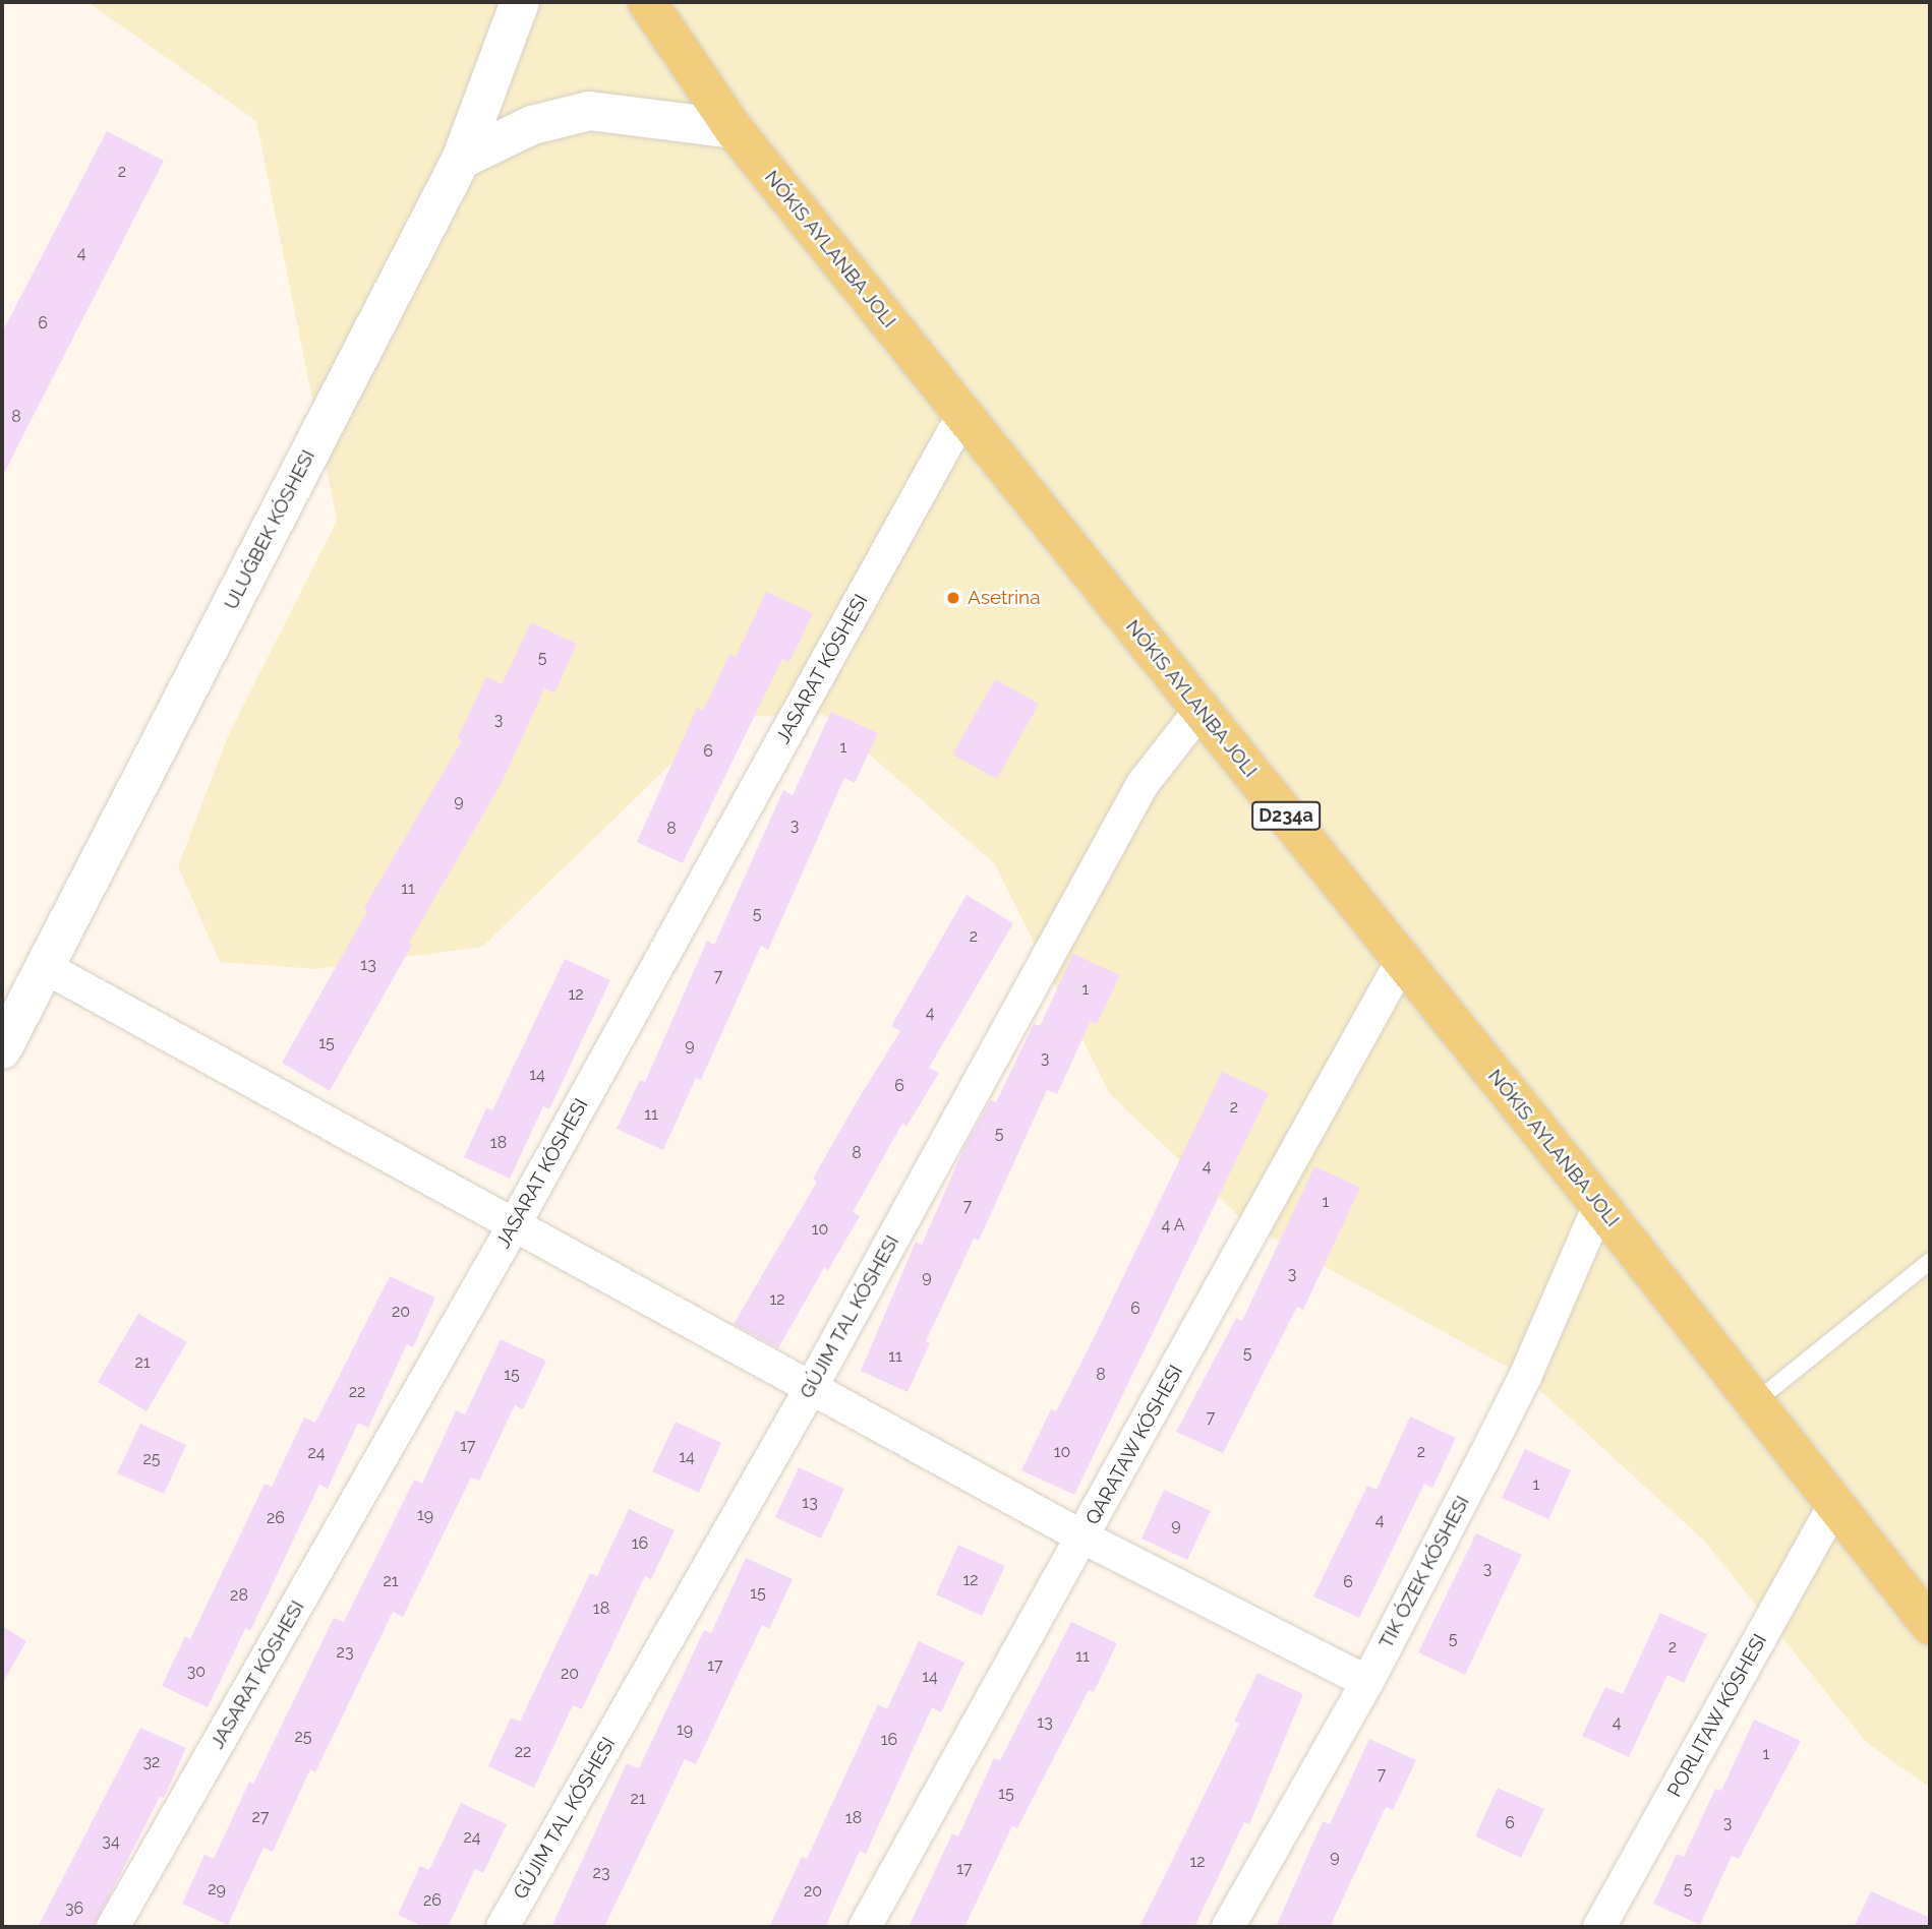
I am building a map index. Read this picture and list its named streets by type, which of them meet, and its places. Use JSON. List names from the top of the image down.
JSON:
{
  "streets": {
    "main road": ["D234a"],
    "street": [
      "ULUǴBEK KÓSHESI",
      "JASARAT KÓSHESI",
      "GÚJIM TAL KÓSHESI",
      "QARATAW KÓSHESI",
      "TIK ÓZEK KÓSHESI"
    ]
  },
  "crossings": [
    ["JASARAT KÓSHESI", "D234a"],
    ["D234a", "GÚJIM TAL KÓSHESI"],
    ["D234a", "QARATAW KÓSHESI"],
    ["D234a", "TIK ÓZEK KÓSHESI"]
  ],
  "places": ["Asetrina"],
  "house_numbers": [
    "2",
    "4",
    "6",
    "8",
    "5",
    "3",
    "1",
    "6",
    "9",
    "3",
    "8",
    "11",
    "5",
    "2",
    "13",
    "7",
    "1",
    "12",
    "4",
    "15",
    "9",
    "3",
    "14",
    "6",
    "2",
    "11",
    "5",
    "18",
    "8",
    "4",
    "1",
    "7",
    "4 А",
    "10",
    "3",
    "9",
    "12",
    "6",
    "20",
    "5",
    "11",
    "21",
    "15",
    "8",
    "22",
    "7",
    "17",
    "10",
    "2",
    "24",
    "14",
    "25",
    "1",
    "13",
    "19",
    "26",
    "4",
    "9",
    "16",
    "3",
    "12",
    "21",
    "6",
    "15",
    "28",
    "18",
    "5",
    "2",
    "23",
    "11",
    "17",
    "30",
    "20",
    "14",
    "13",
    "4",
    "19",
    "25",
    "16",
    "22",
    "1",
    "32",
    "7",
    "15",
    "21",
    "27",
    "18",
    "6",
    "3",
    "24",
    "34",
    "9",
    "12",
    "17",
    "23",
    "29",
    "5",
    "20",
    "26",
    "36"
  ]
}
